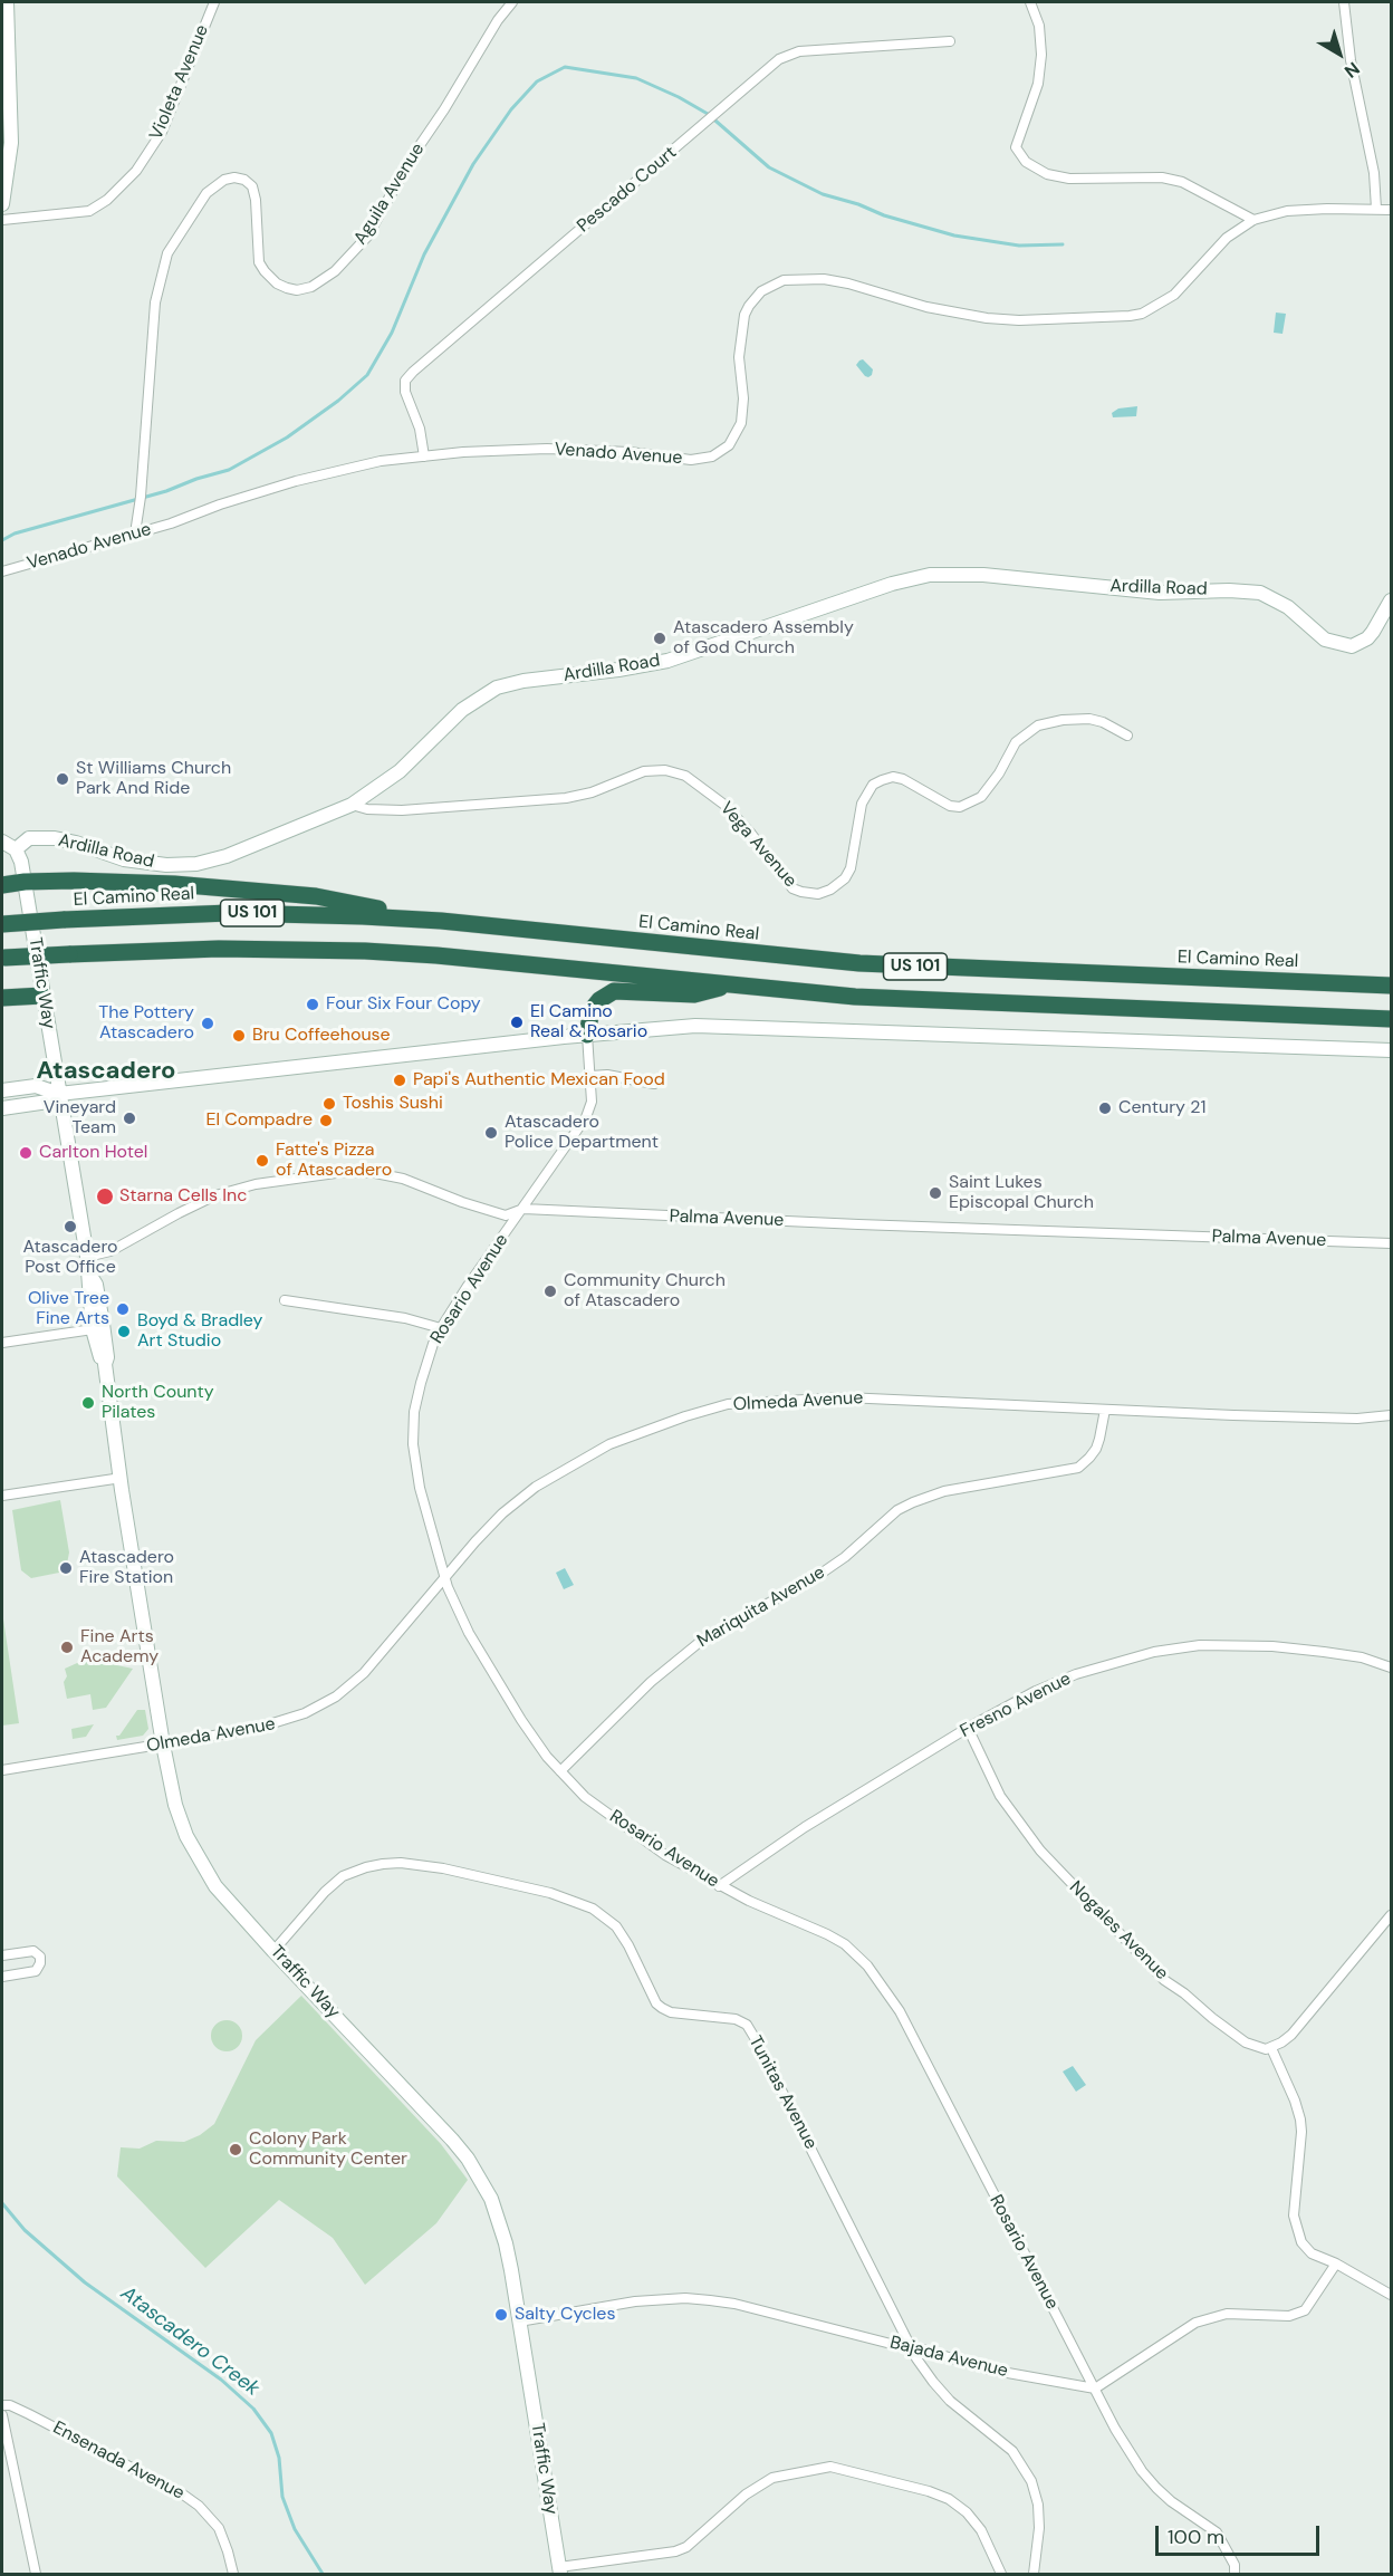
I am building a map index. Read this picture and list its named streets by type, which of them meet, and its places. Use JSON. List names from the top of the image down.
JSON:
{
  "streets": {
    "highway": ["El Camino Real", "US 101"],
    "street": [
      "Violeta Avenue",
      "Pescado Court",
      "Aguila Avenue",
      "Venado Avenue",
      "Ardilla Road",
      "Vega Avenue",
      "Traffic Way",
      "Palma Avenue",
      "Rosario Avenue",
      "Olmeda Avenue",
      "Mariquita Avenue",
      "Fresno Avenue",
      "Nogales Avenue",
      "Tunitas Avenue",
      "Bajada Avenue",
      "Ensenada Avenue"
    ]
  },
  "crossings": [
    ["Pescado Court", "Venado Avenue"],
    ["Aguila Avenue", "Venado Avenue"],
    ["Ardilla Road", "Vega Avenue"],
    ["Ardilla Road", "Traffic Way"],
    ["Traffic Way", "Palma Avenue"],
    ["Traffic Way", "Olmeda Avenue"],
    ["Traffic Way", "Tunitas Avenue"],
    ["Traffic Way", "Bajada Avenue"],
    ["Palma Avenue", "Rosario Avenue"],
    ["Rosario Avenue", "Olmeda Avenue"],
    ["Rosario Avenue", "Mariquita Avenue"],
    ["Rosario Avenue", "Fresno Avenue"],
    ["Rosario Avenue", "Bajada Avenue"],
    ["Olmeda Avenue", "Mariquita Avenue"],
    ["Fresno Avenue", "Nogales Avenue"],
    ["Tunitas Avenue", "Bajada Avenue"]
  ],
  "districts": ["Atascadero"],
  "water": ["Atascadero Creek"],
  "places": [
    "Atascadero Assembly of God Church",
    "St Williams Church Park And Ride",
    "Four Six Four Copy",
    "El Camino Real & Rosario",
    "The Pottery Atascadero",
    "Bru Coffeehouse",
    "Papi's Authentic Mexican Food",
    "Toshis Sushi",
    "Century 21",
    "Vineyard Team",
    "El Compadre",
    "Atascadero Police Department",
    "Carlton Hotel",
    "Fatte's Pizza of Atascadero",
    "Saint Lukes Episcopal Church",
    "Starna Cells Inc",
    "Atascadero Post Office",
    "Community Church of Atascadero",
    "Olive Tree Fine Arts",
    "Boyd & Bradley Art Studio",
    "North County Pilates",
    "Atascadero Fire Station",
    "Fine Arts Academy",
    "Colony Park Community Center",
    "Salty Cycles"
  ],
  "scale_bar": "100 m",
  "north": "bottom right"
}
